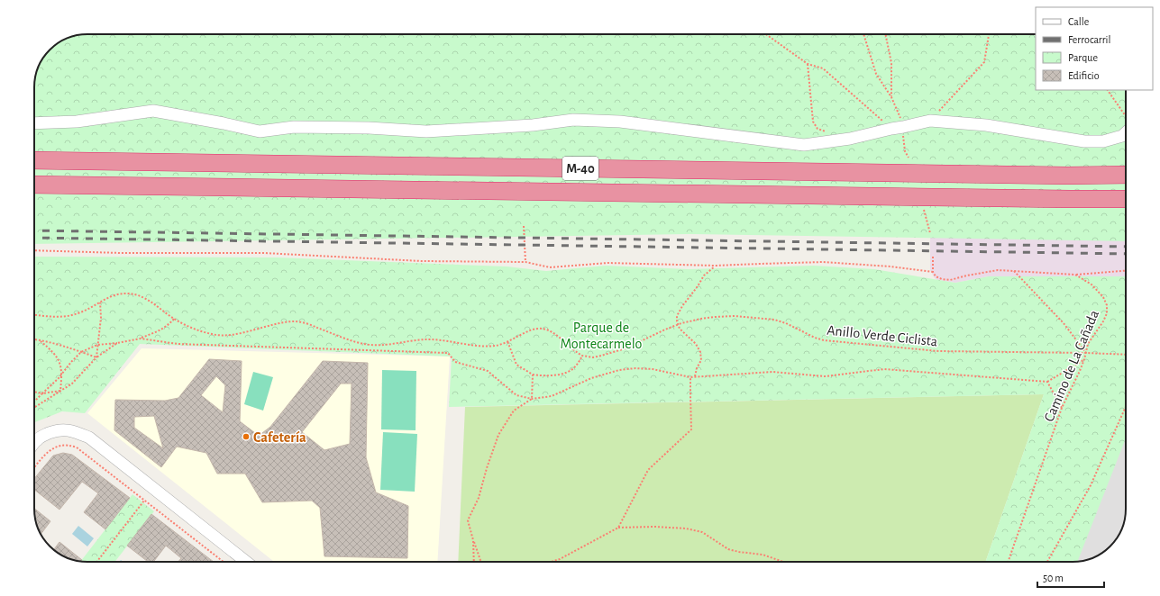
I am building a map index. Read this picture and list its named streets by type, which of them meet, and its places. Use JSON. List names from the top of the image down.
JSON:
{
  "streets": {
    "highway": ["M-40"],
    "path": ["Anillo Verde Ciclista", "Camino de La Cañada"]
  },
  "crossings": [
    ["Anillo Verde Ciclista", "Camino de La Cañada"]
  ],
  "parks": ["Parque de Montecarmelo"],
  "places": ["Cafetería"],
  "legend": [
    "Calle",
    "Ferrocarril",
    "Parque",
    "Edificio"
  ],
  "scale_bar": "50 m"
}
